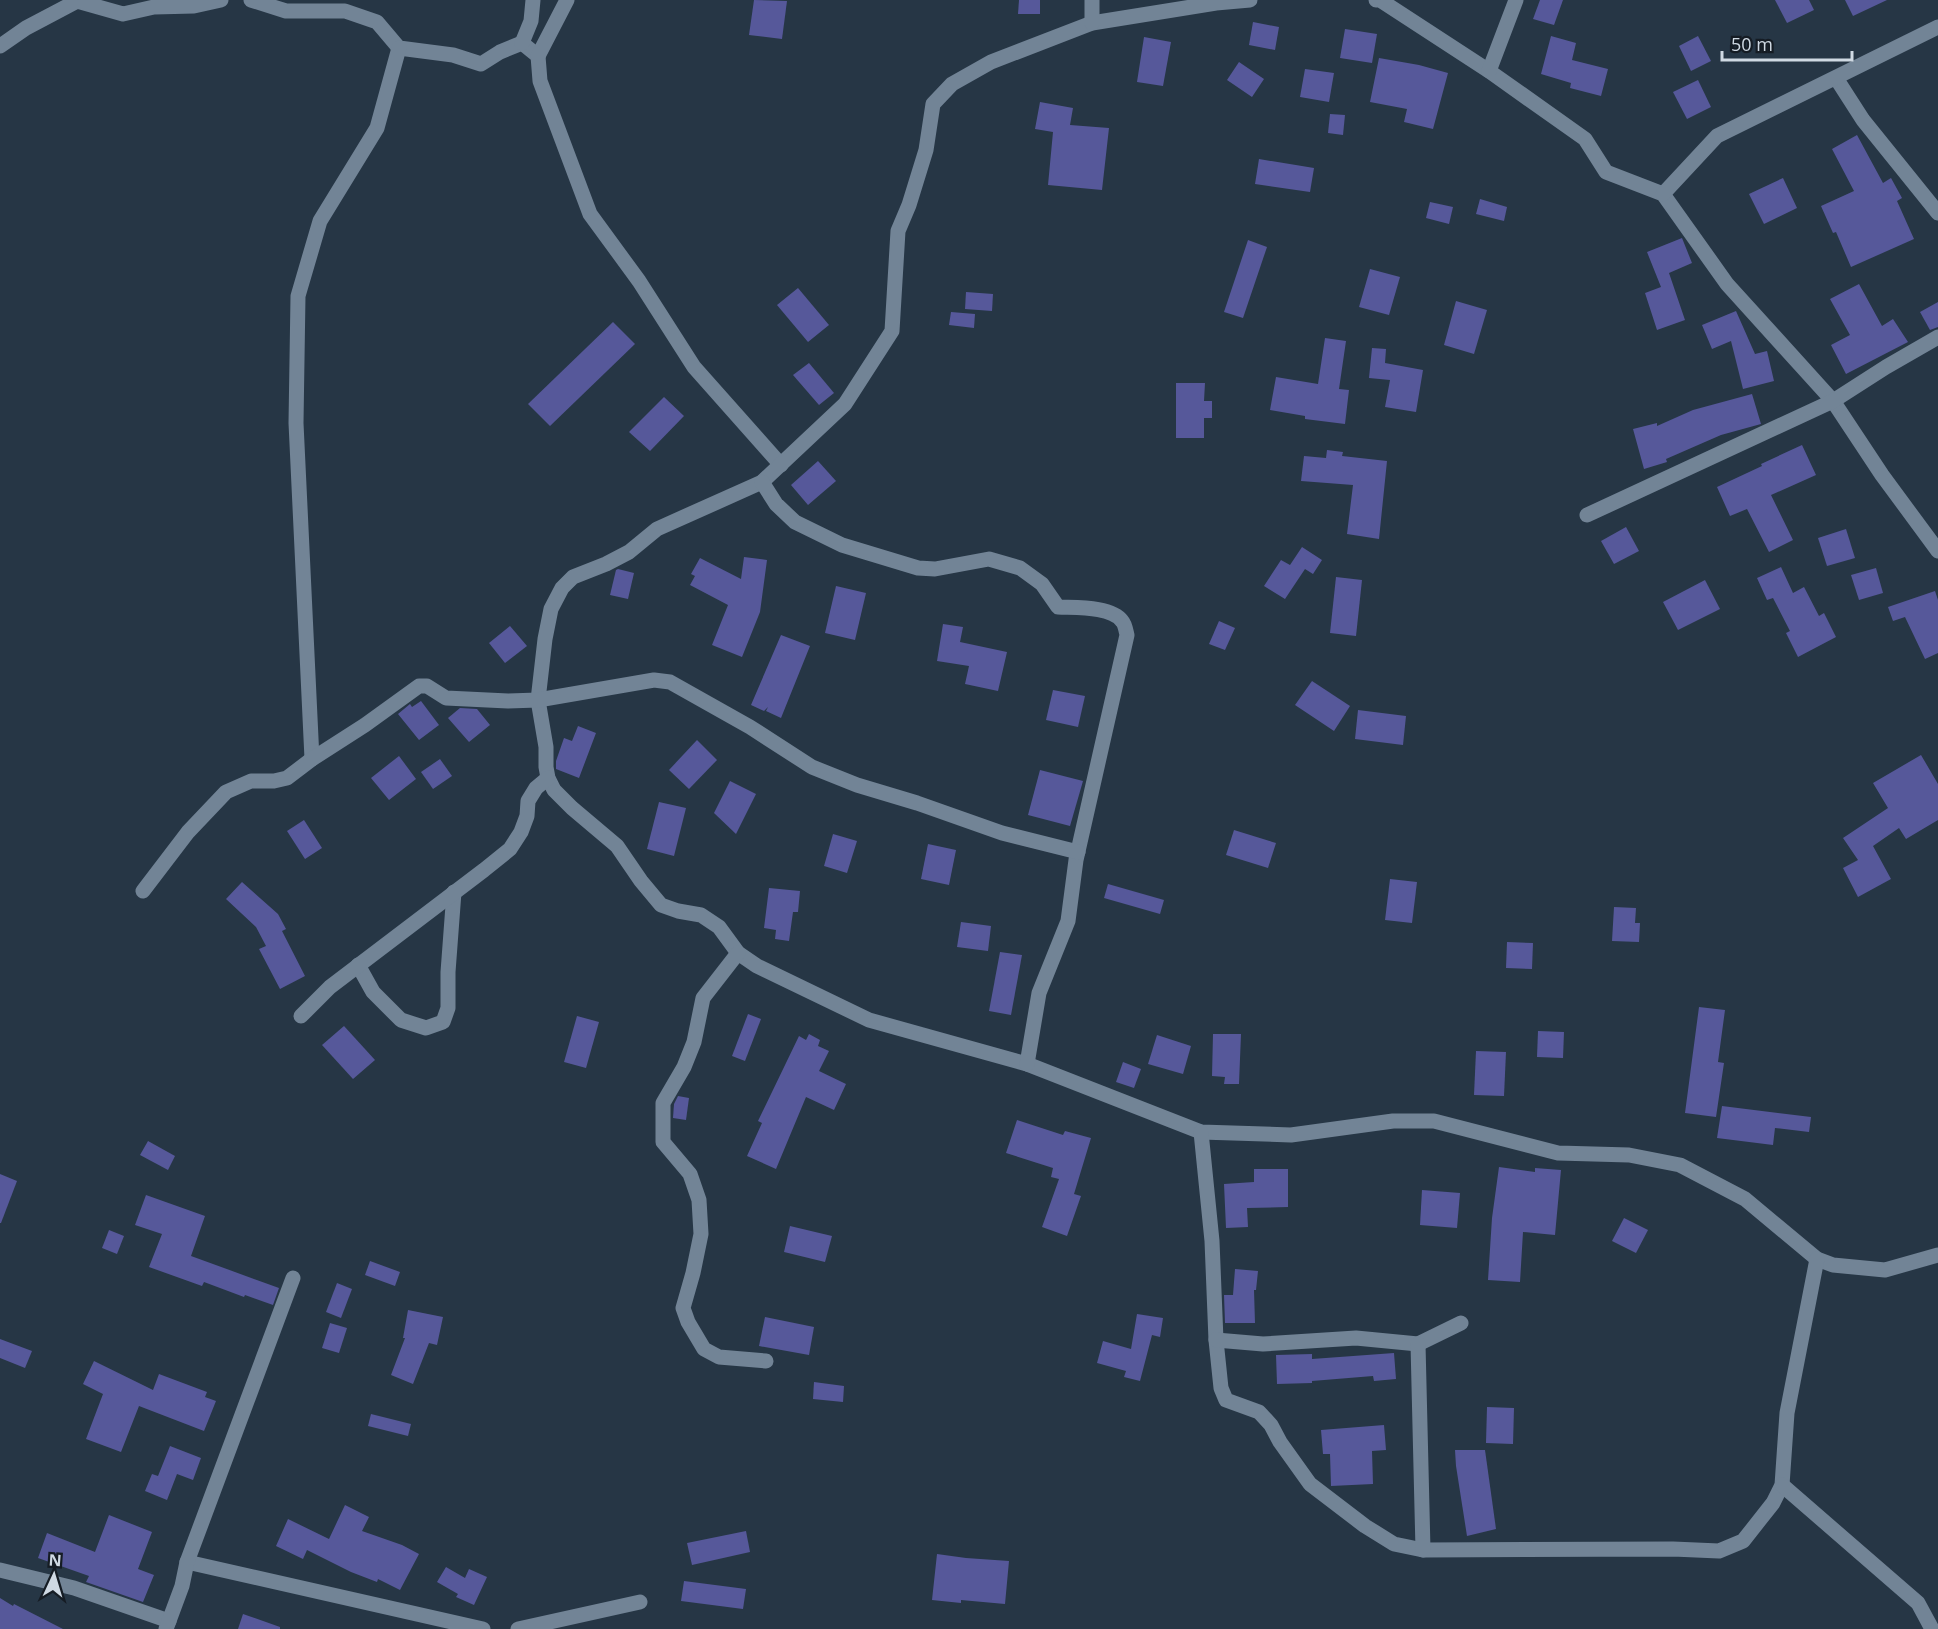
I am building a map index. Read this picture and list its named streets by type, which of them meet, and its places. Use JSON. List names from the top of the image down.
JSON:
{
  "scale_bar": "50 m",
  "north": "top"
}
